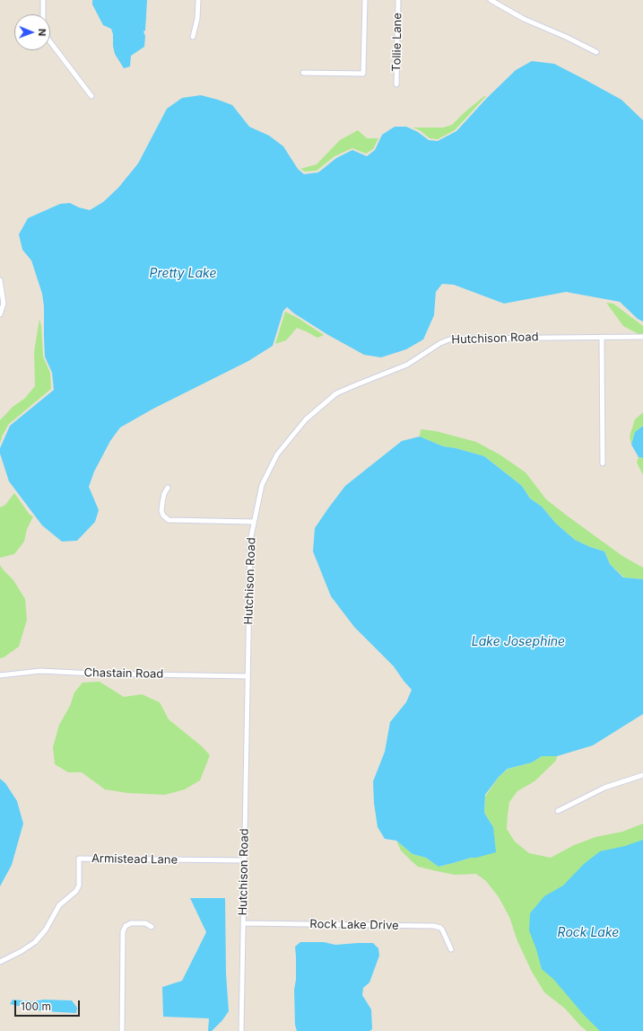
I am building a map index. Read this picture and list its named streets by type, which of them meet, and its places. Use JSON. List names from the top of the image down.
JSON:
{
  "streets": {
    "street": [
      "Tollie Lane",
      "Hutchison Road",
      "Chastain Road",
      "Armistead Lane",
      "Rock Lake Drive"
    ]
  },
  "crossings": [
    ["Hutchison Road", "Chastain Road"],
    ["Hutchison Road", "Armistead Lane"],
    ["Hutchison Road", "Rock Lake Drive"]
  ],
  "water": ["Pretty Lake", "Lake Josephine", "Rock Lake"],
  "scale_bar": "100 m",
  "north": "right"
}
